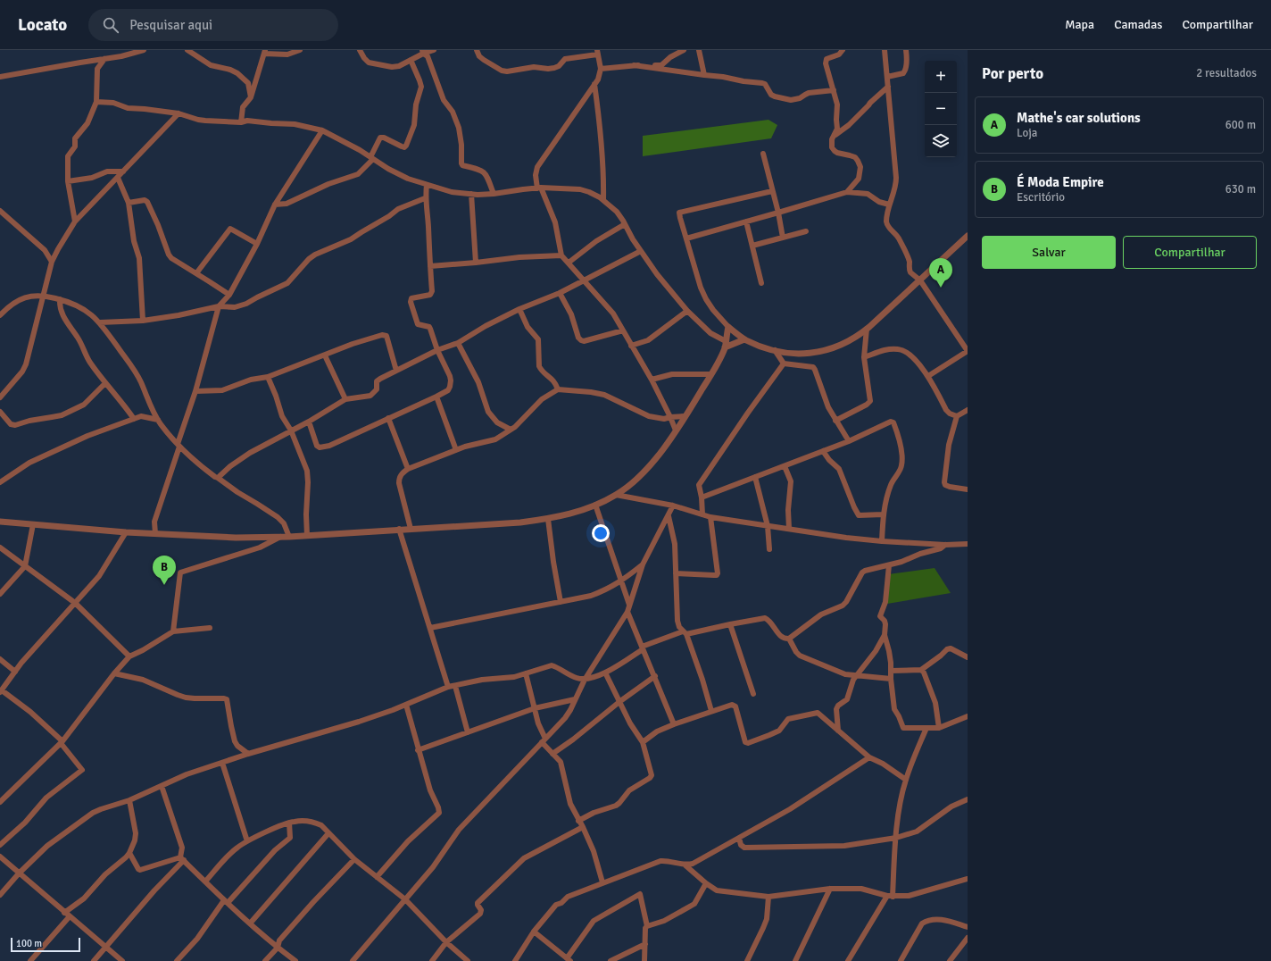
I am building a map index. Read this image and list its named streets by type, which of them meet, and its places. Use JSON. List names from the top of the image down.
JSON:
{
  "scale_bar": "100 m",
  "page": {
    "header": "Locato",
    "search": "Pesquisar aqui",
    "nav": ["Mapa", "Camadas", "Compartilhar"],
    "heading": ["Por perto", "2 resultados"],
    "map_buttons": ["+", "−"],
    "list": [
      {
        "mark": "A",
        "name": "Mathe's car solutions",
        "note": "Loja",
        "value": "600 m"
      },
      {
        "mark": "B",
        "name": "É Moda Empire",
        "note": "Escritório",
        "value": "630 m"
      }
    ],
    "buttons": ["Salvar", "Compartilhar"],
    "pins": ["A", "B"],
    "scale": "100 m"
  }
}
